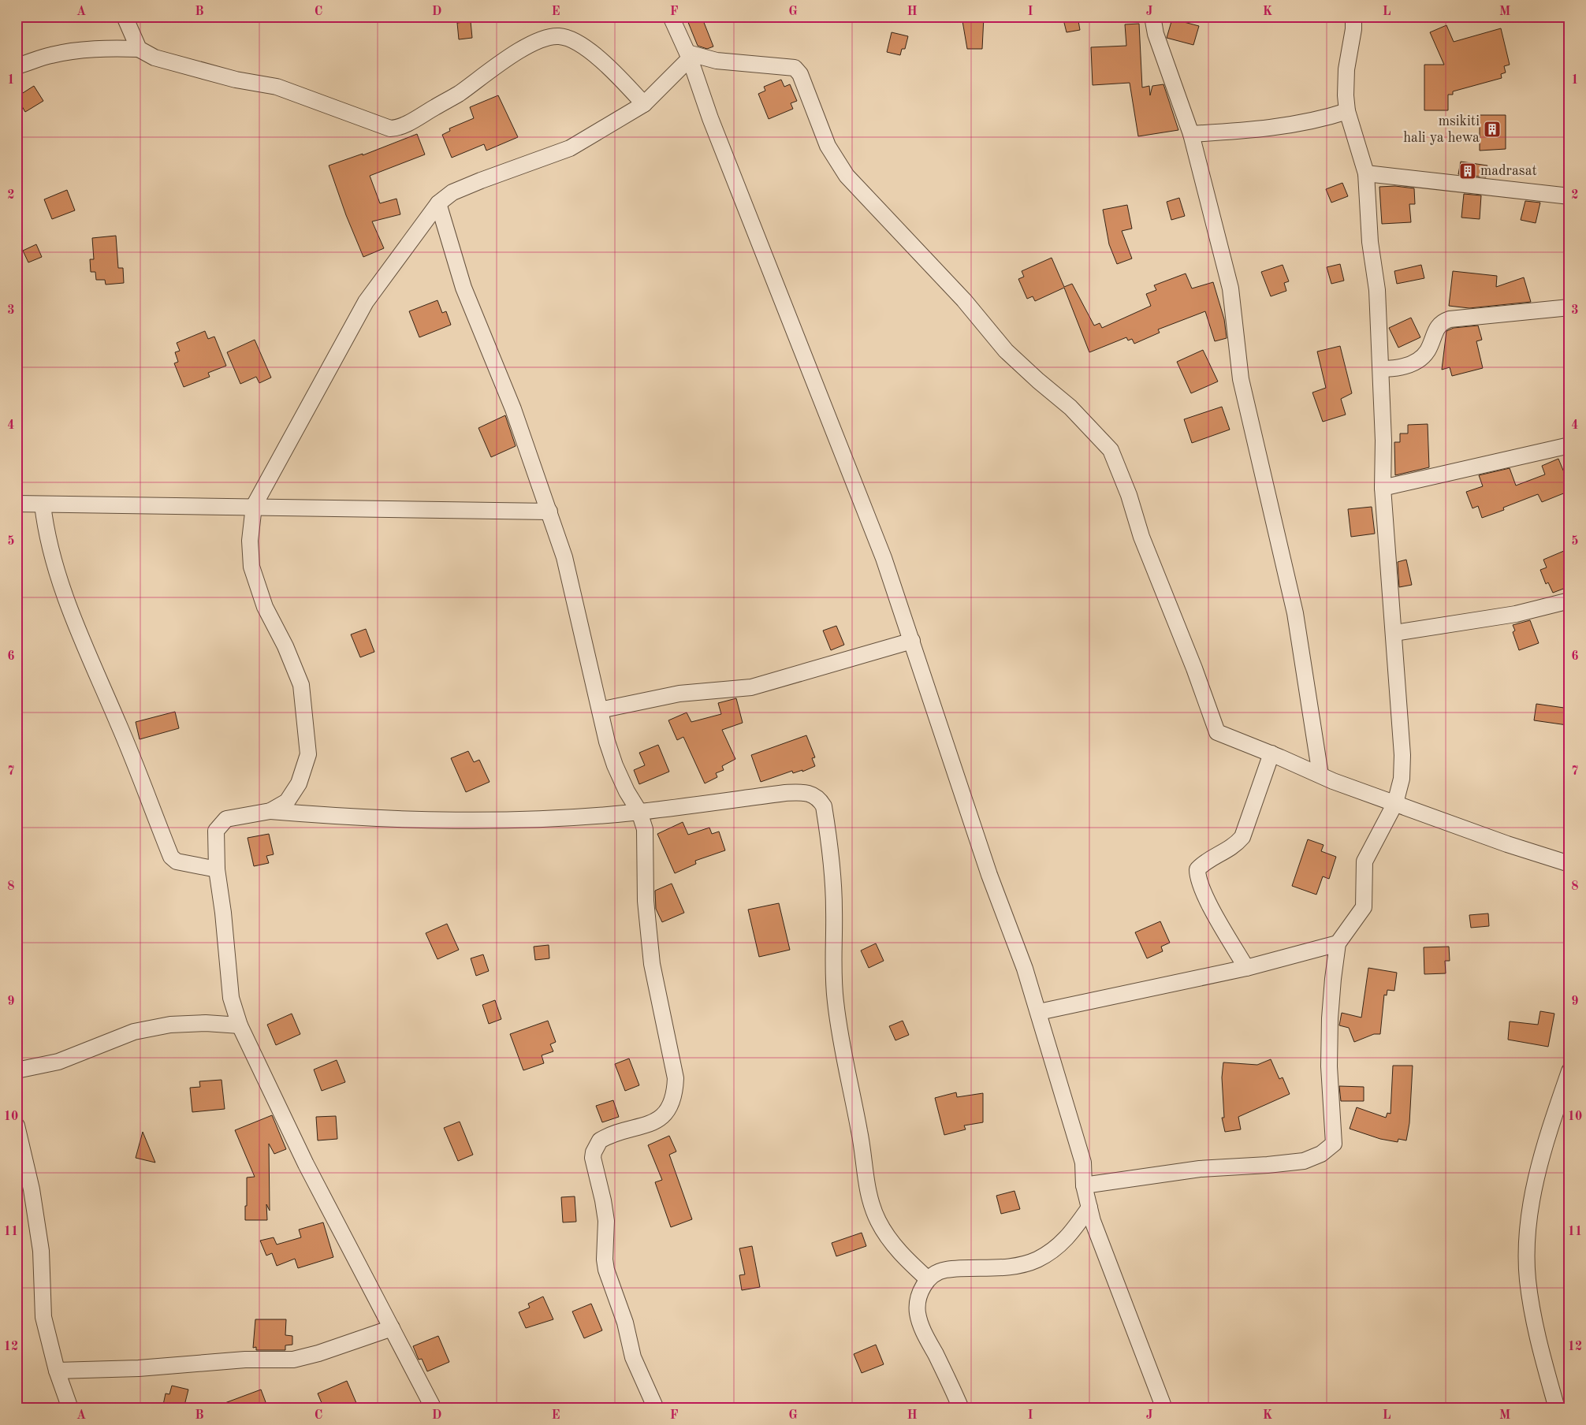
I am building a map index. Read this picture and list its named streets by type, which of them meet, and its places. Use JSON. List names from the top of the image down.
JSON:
{
  "places": {
    "building": ["msikiti hali ya hewa", "madrasat"]
  },
  "grid": {
    "columns": [
      "A",
      "B",
      "C",
      "D",
      "E",
      "F",
      "G",
      "H",
      "I",
      "J",
      "K",
      "L",
      "M"
    ],
    "rows": [
      "1",
      "2",
      "3",
      "4",
      "5",
      "6",
      "7",
      "8",
      "9",
      "10",
      "11",
      "12"
    ]
  }
}
